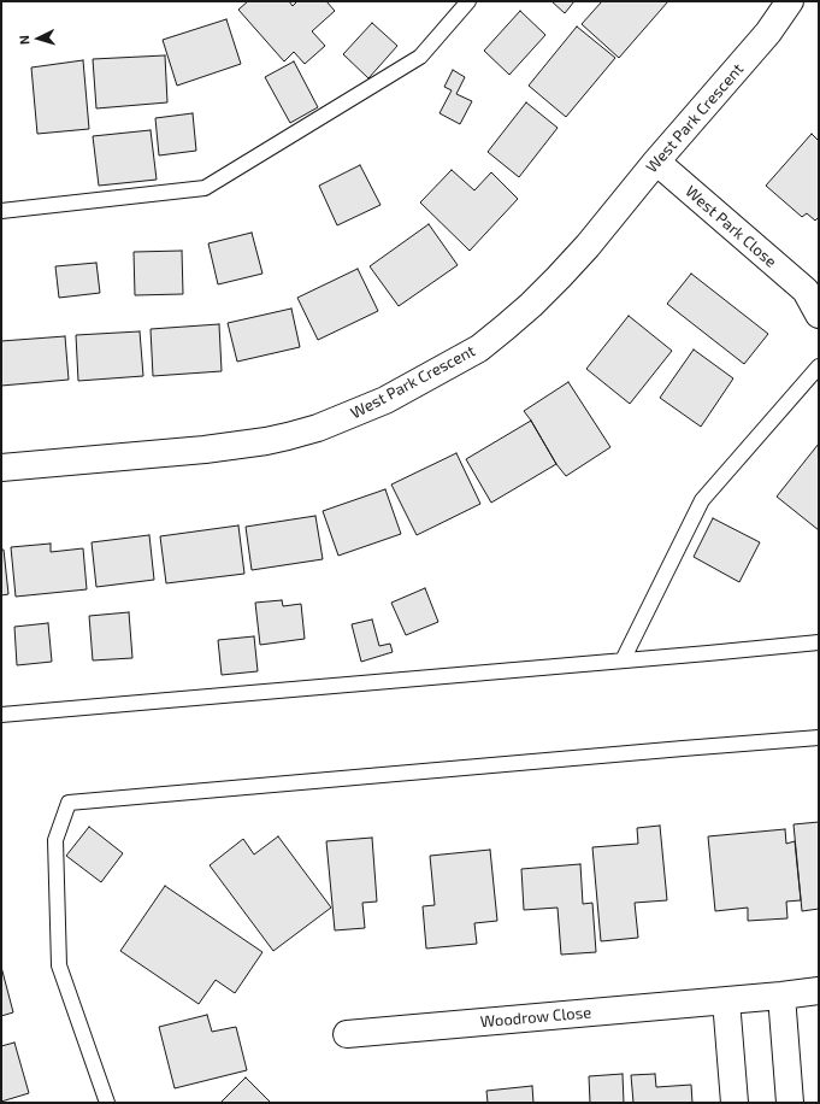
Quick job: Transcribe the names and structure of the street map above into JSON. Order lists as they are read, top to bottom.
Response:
{
  "streets": {
    "street": ["West Park Crescent", "West Park Close", "Woodrow Close"]
  },
  "crossings": [
    ["West Park Crescent", "West Park Close"]
  ],
  "north": "left"
}
